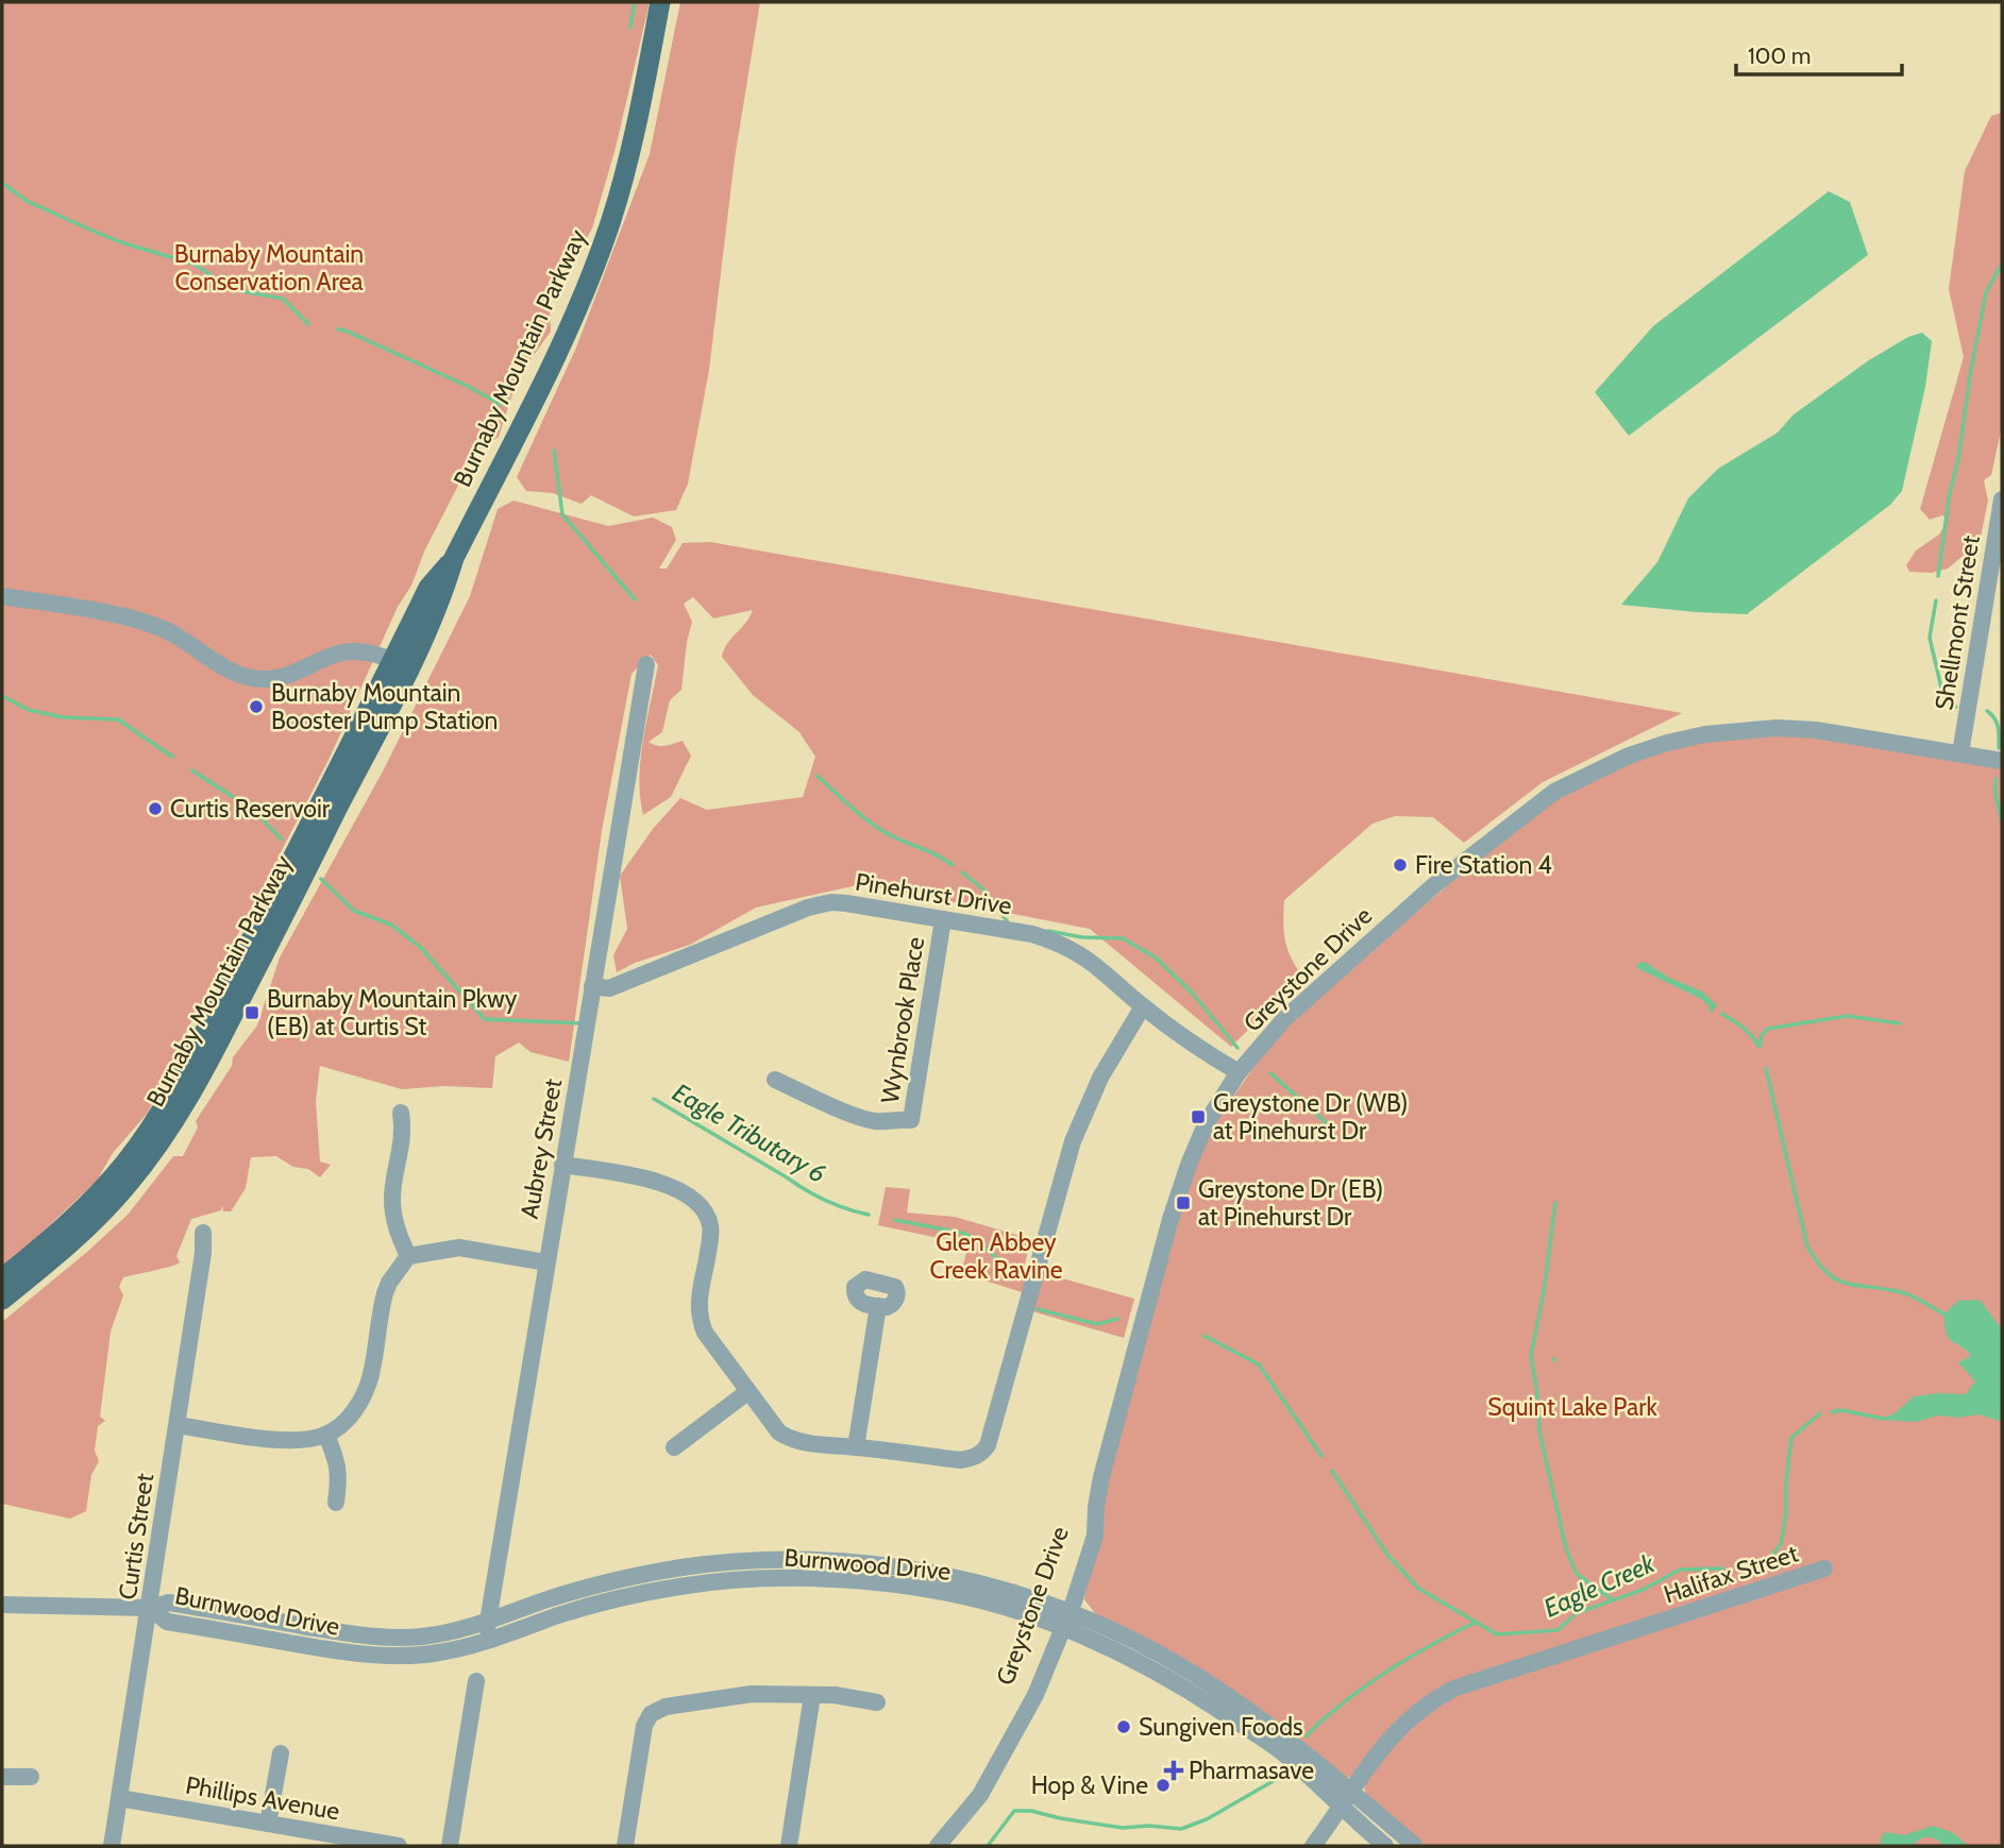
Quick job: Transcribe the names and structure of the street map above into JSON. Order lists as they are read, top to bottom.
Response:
{
  "streets": {
    "main road": ["Burnaby Mountain Parkway"],
    "street": [
      "Shellmont Street",
      "Pinehurst Drive",
      "Greystone Drive",
      "Wynbrook Place",
      "Aubrey Street",
      "Curtis Street",
      "Burnwood Drive",
      "Halifax Street",
      "Phillips Avenue"
    ]
  },
  "crossings": [
    ["Shellmont Street", "Greystone Drive"],
    ["Pinehurst Drive", "Greystone Drive"],
    ["Pinehurst Drive", "Wynbrook Place"],
    ["Pinehurst Drive", "Aubrey Street"],
    ["Greystone Drive", "Burnwood Drive"],
    ["Aubrey Street", "Burnwood Drive"],
    ["Curtis Street", "Burnwood Drive"],
    ["Curtis Street", "Phillips Avenue"],
    ["Burnwood Drive", "Halifax Street"]
  ],
  "water": ["Eagle Tributary 6", "Eagle Creek"],
  "parks": ["Burnaby Mountain Conservation Area", "Glen Abbey Creek Ravine", "Squint Lake Park"],
  "places": {
    "other": [
      "Burnaby Mountain Booster Pump Station",
      "Curtis Reservoir",
      "Fire Station 4",
      "Sungiven Foods",
      "Hop & Vine"
    ],
    "transit": ["Burnaby Mountain Pkwy (EB) at Curtis St", "Greystone Dr (WB) at Pinehurst Dr", "Greystone Dr (EB) at Pinehurst Dr"],
    "health": ["Pharmasave"]
  },
  "scale_bar": "100 m"
}
